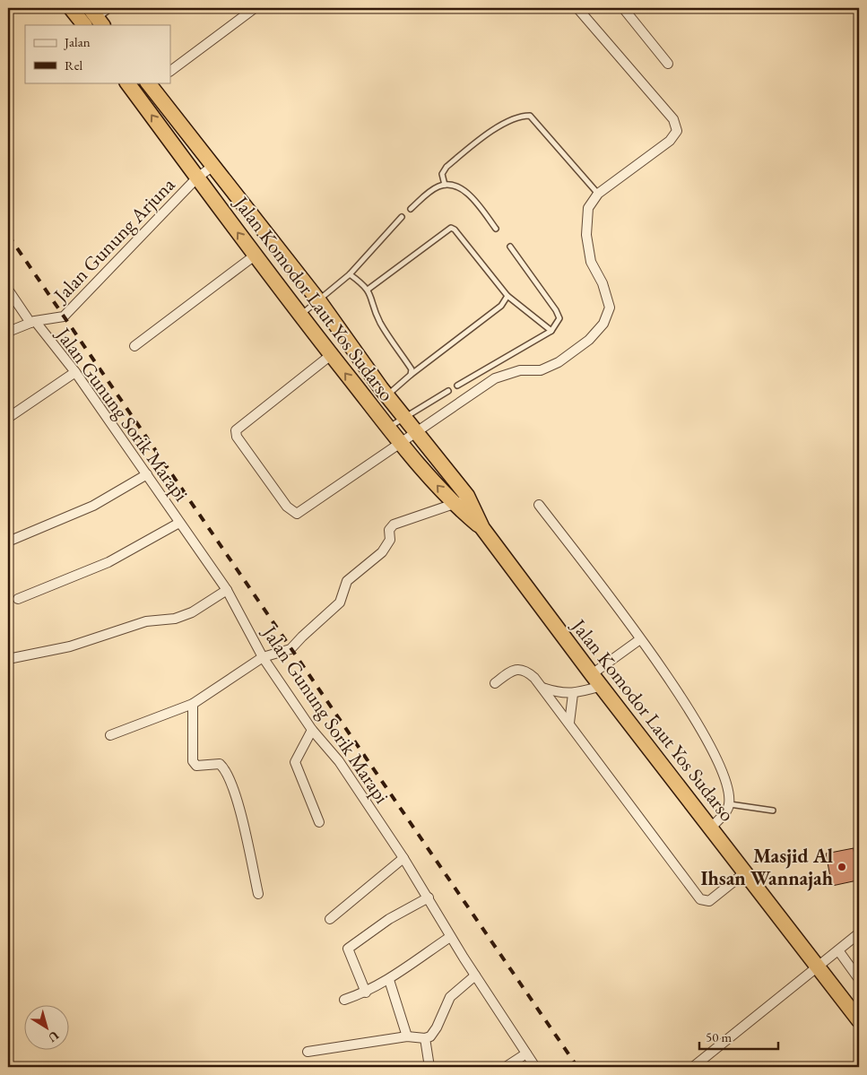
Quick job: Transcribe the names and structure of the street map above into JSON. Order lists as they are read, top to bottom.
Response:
{
  "streets": {
    "highway": ["Jalan Komodor Laut Yos Sudarso"],
    "street": ["Jalan Gunung Arjuna", "Jalan Gunung Sorik Marapi"]
  },
  "crossings": [
    ["Jalan Gunung Arjuna", "Jalan Komodor Laut Yos Sudarso"],
    ["Jalan Gunung Arjuna", "Jalan Gunung Sorik Marapi"]
  ],
  "places": ["Masjid Al Ihsan Wannajah"],
  "legend": ["Jalan", "Rel"],
  "scale_bar": "50 m",
  "north": "bottom right"
}
